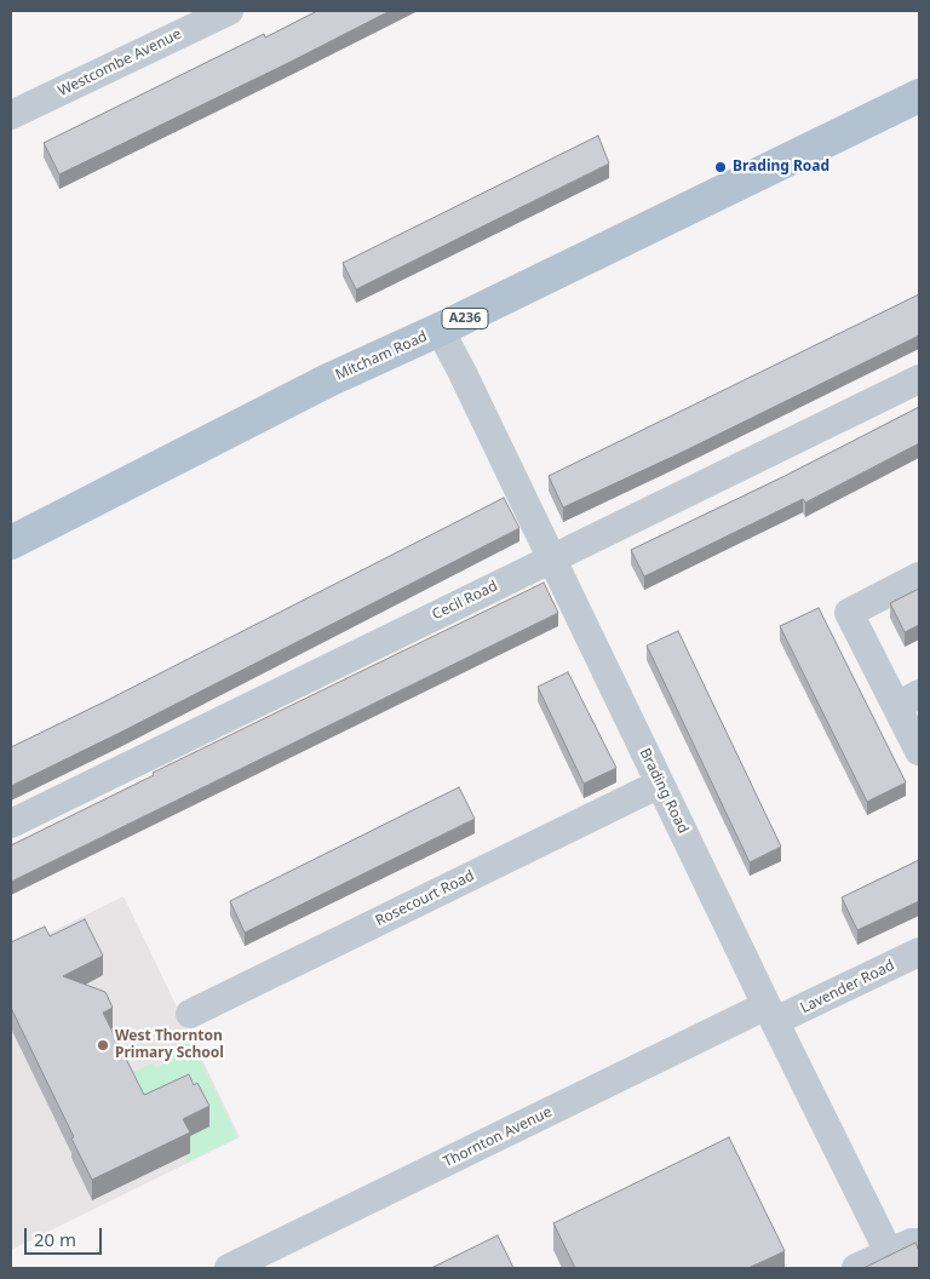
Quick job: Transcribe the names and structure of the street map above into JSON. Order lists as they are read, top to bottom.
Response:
{
  "streets": {
    "main road": ["A236", "Mitcham Road"],
    "street": [
      "Westcombe Avenue",
      "Cecil Road",
      "Brading Road",
      "Rosecourt Road",
      "Lavender Road",
      "Thornton Avenue"
    ]
  },
  "crossings": [
    ["Mitcham Road", "Brading Road"],
    ["Cecil Road", "Brading Road"],
    ["Brading Road", "Rosecourt Road"],
    ["Brading Road", "Lavender Road"],
    ["Brading Road", "Thornton Avenue"],
    ["Lavender Road", "Thornton Avenue"]
  ],
  "places": ["Brading Road", "West Thornton Primary School"],
  "scale_bar": "20 m"
}
